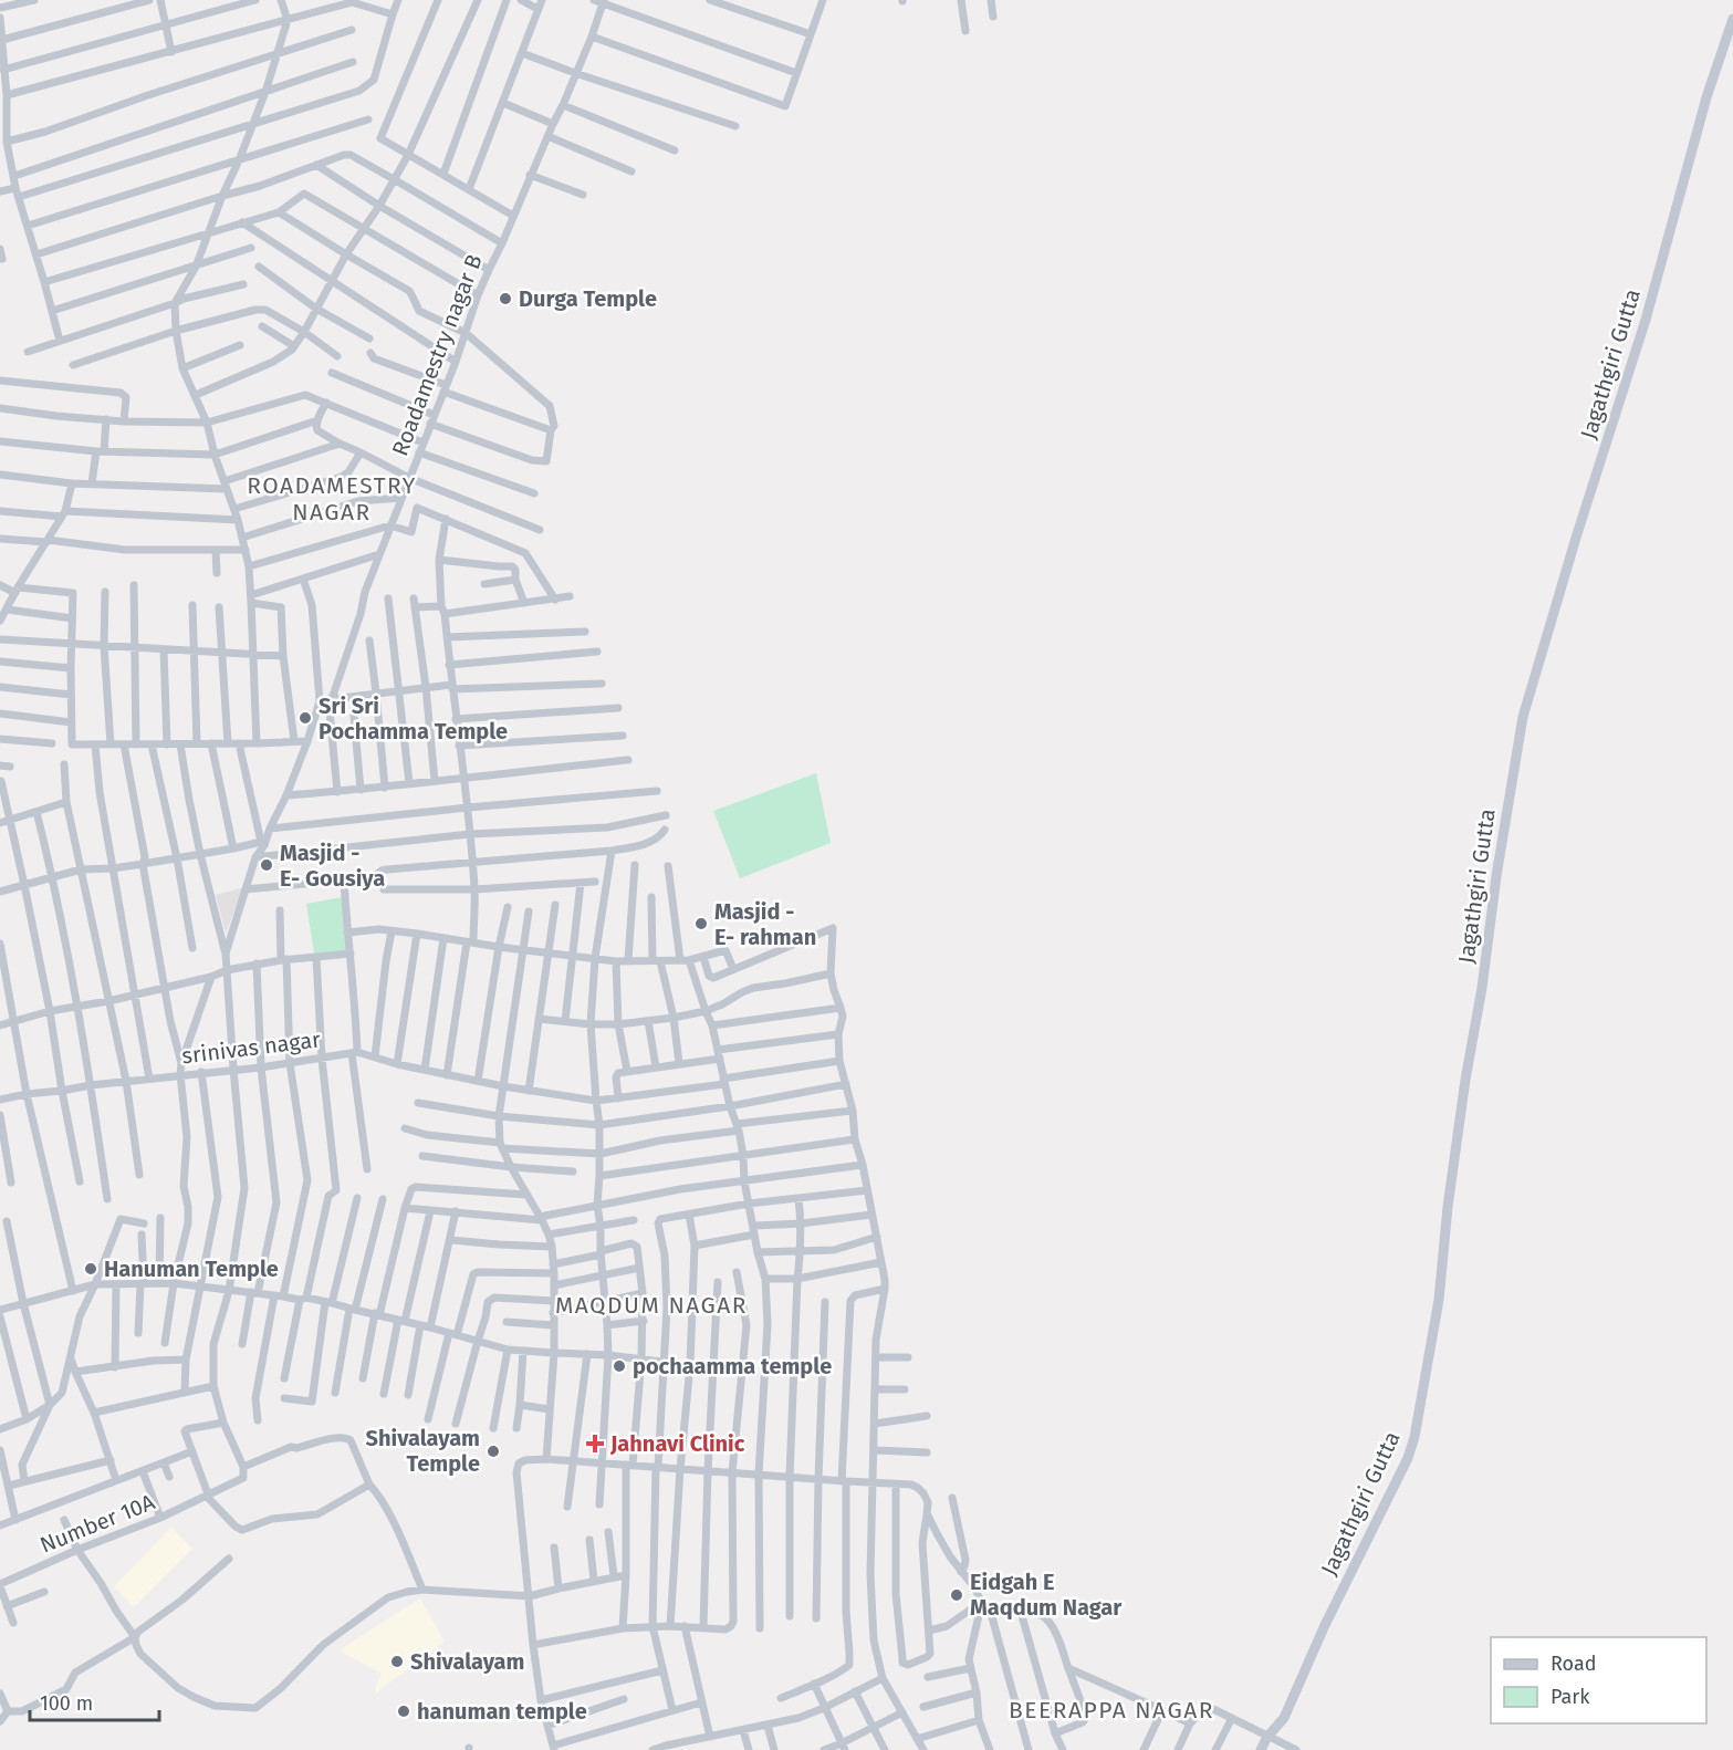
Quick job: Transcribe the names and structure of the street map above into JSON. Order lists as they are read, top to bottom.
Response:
{
  "streets": {
    "street": [
      "Roadamestry nagar B",
      "Jagathgiri Gutta",
      "srinivas nagar",
      "Number 10A"
    ]
  },
  "districts": ["ROADAMESTRY NAGAR", "MAQDUM NAGAR", "BEERAPPA NAGAR"],
  "places": {
    "other": [
      "Durga Temple",
      "Sri Sri Pochamma Temple",
      "Masjid - E- Gousiya",
      "Masjid - E- rahman",
      "Hanuman Temple",
      "pochaamma temple",
      "Shivalayam Temple",
      "Eidgah E Maqdum Nagar",
      "Shivalayam",
      "hanuman temple"
    ],
    "health": ["Jahnavi Clinic"]
  },
  "legend": ["Road", "Park"],
  "scale_bar": "100 m"
}
